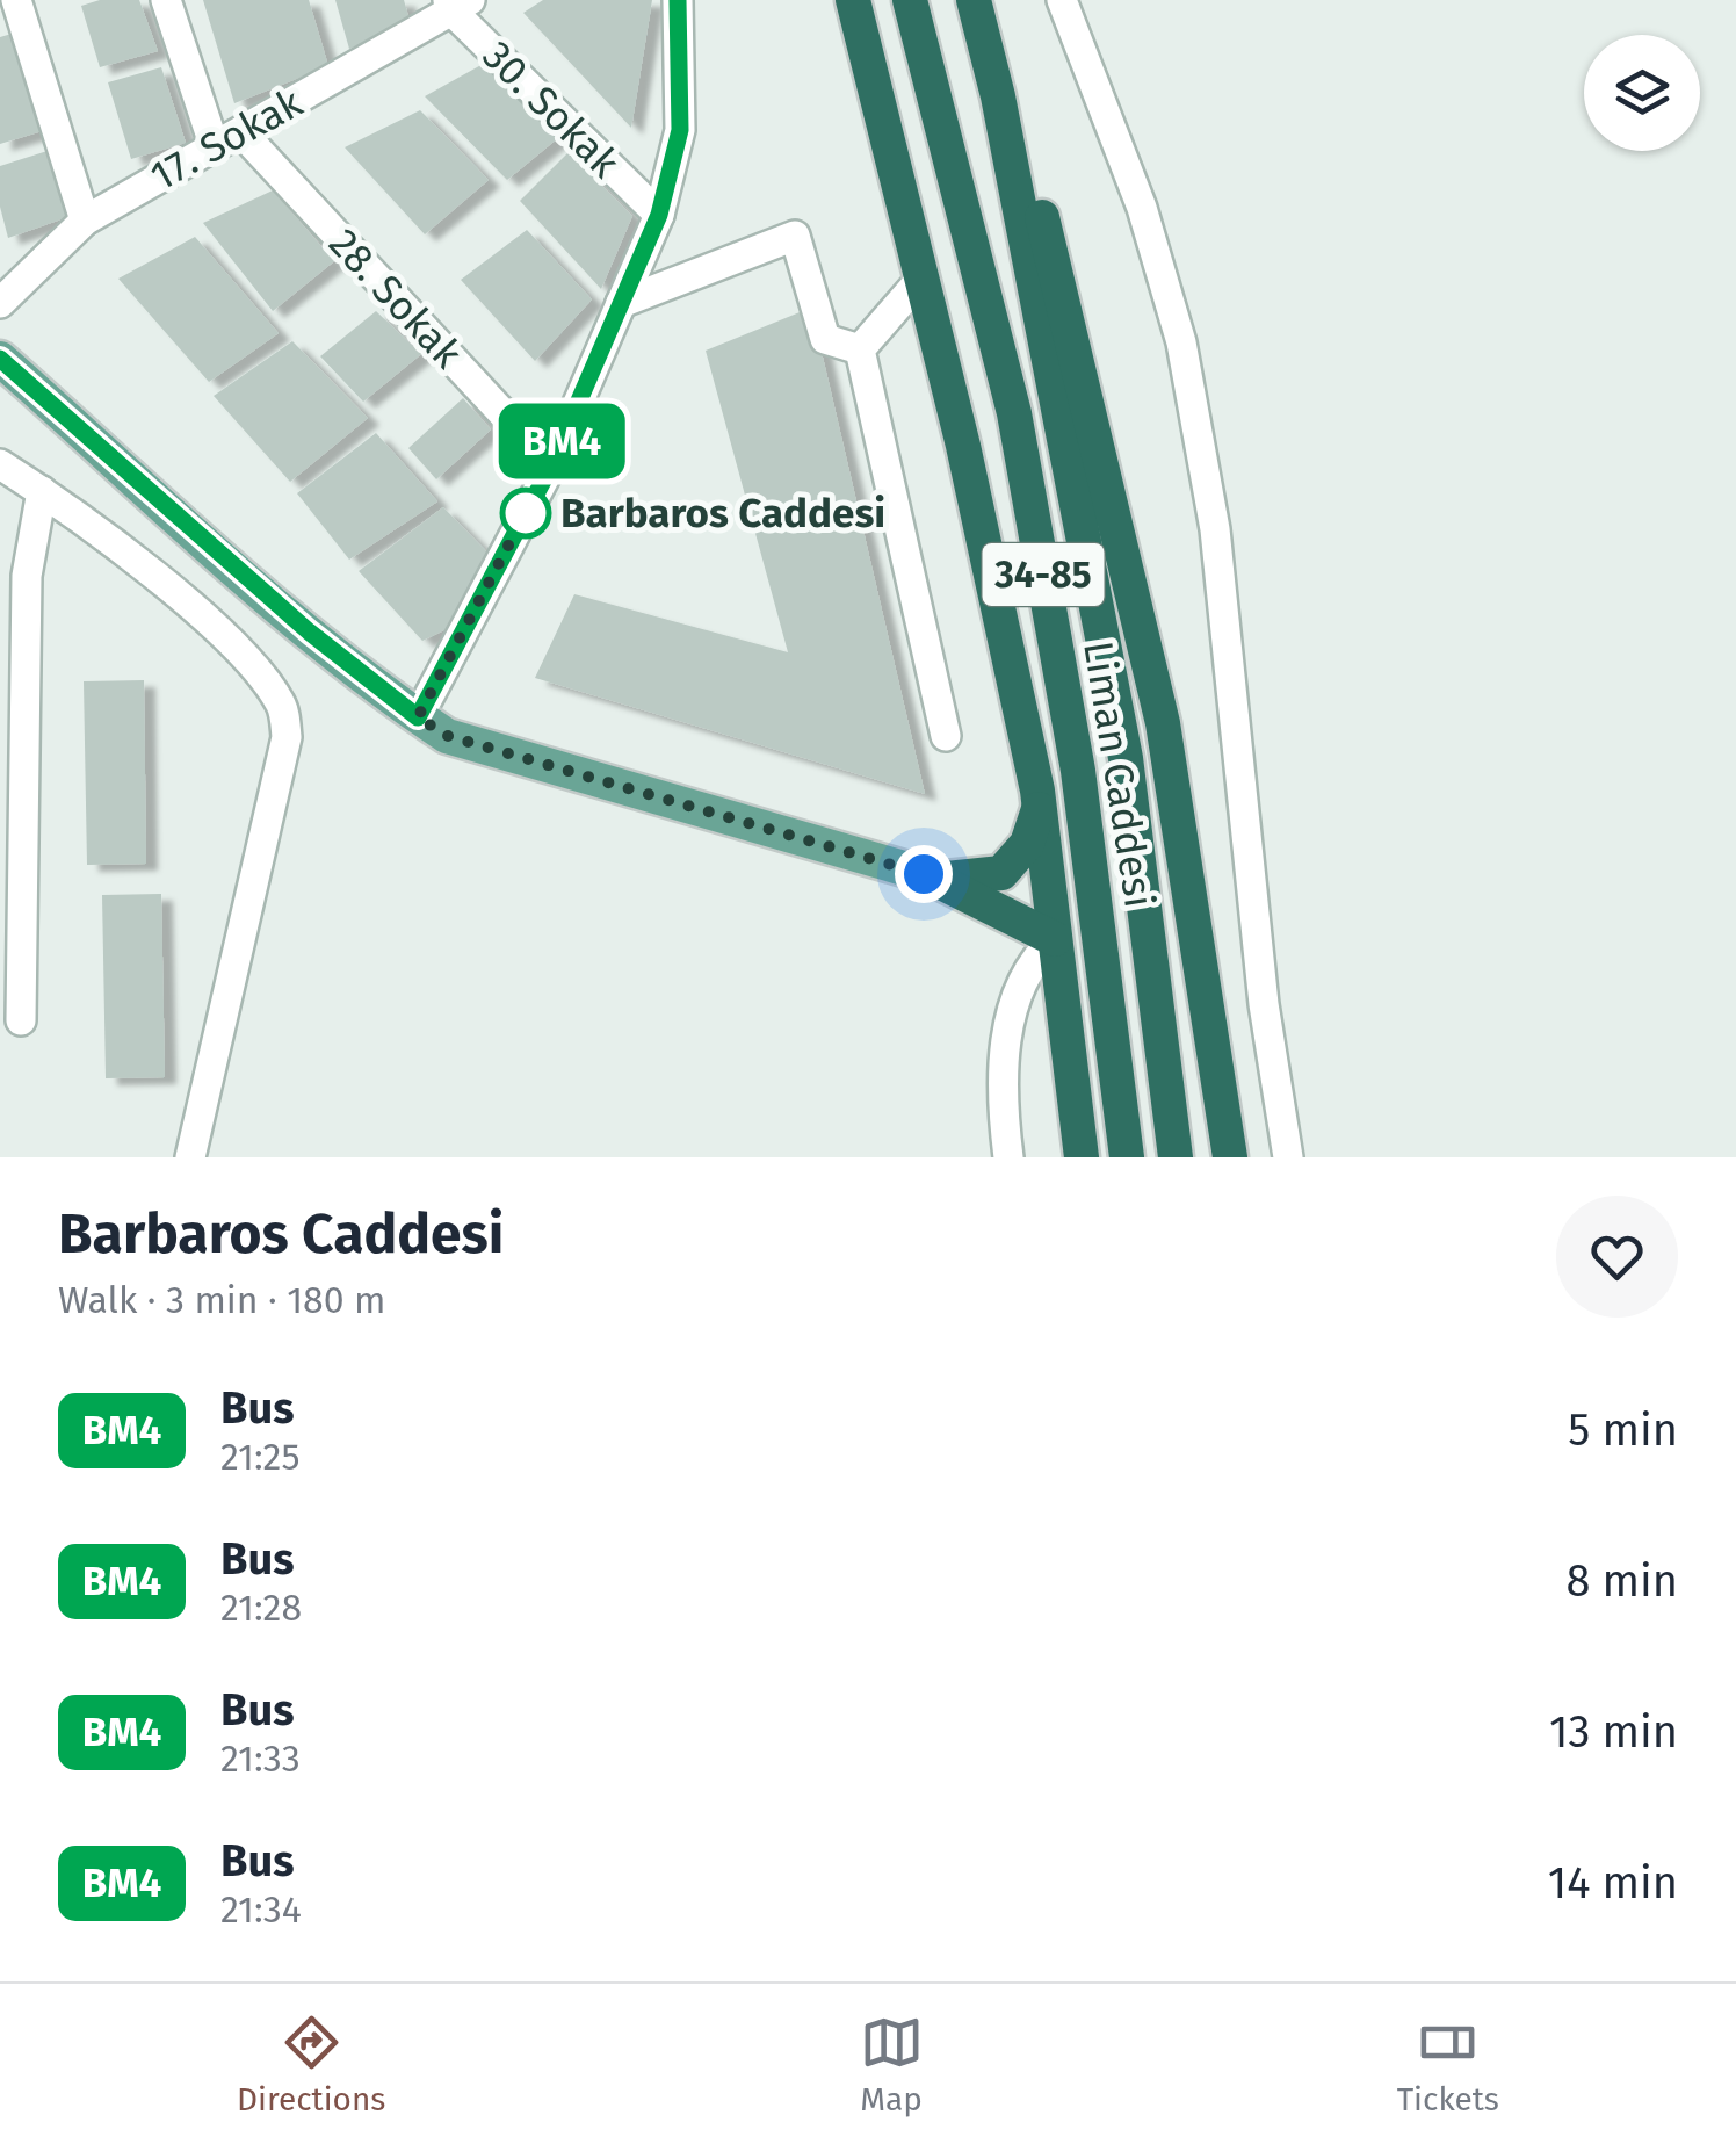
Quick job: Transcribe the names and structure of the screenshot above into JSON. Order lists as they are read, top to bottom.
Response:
{
  "streets": {
    "highway": ["34-85", "Liman Caddesi"],
    "street": ["30. Sokak", "17. Sokak", "28. Sokak"]
  },
  "crossings": [
    ["30. Sokak", "17. Sokak"],
    ["17. Sokak", "28. Sokak"]
  ],
  "places": ["Barbaros Caddesi"],
  "lines": ["bus line BM4"],
  "page": {
    "on_map": "BM4",
    "heading": ["Barbaros Caddesi", "Walk · 3 min · 180 m"],
    "list": [
      {
        "mark": "BM4",
        "name": "Bus",
        "note": "21:25",
        "value": "5 min"
      },
      {
        "mark": "BM4",
        "name": "Bus",
        "note": "21:28",
        "value": "8 min"
      },
      {
        "mark": "BM4",
        "name": "Bus",
        "note": "21:33",
        "value": "13 min"
      },
      {
        "mark": "BM4",
        "name": "Bus",
        "note": "21:34",
        "value": "14 min"
      }
    ],
    "tabs": ["Directions", "Map", "Tickets"]
  }
}
